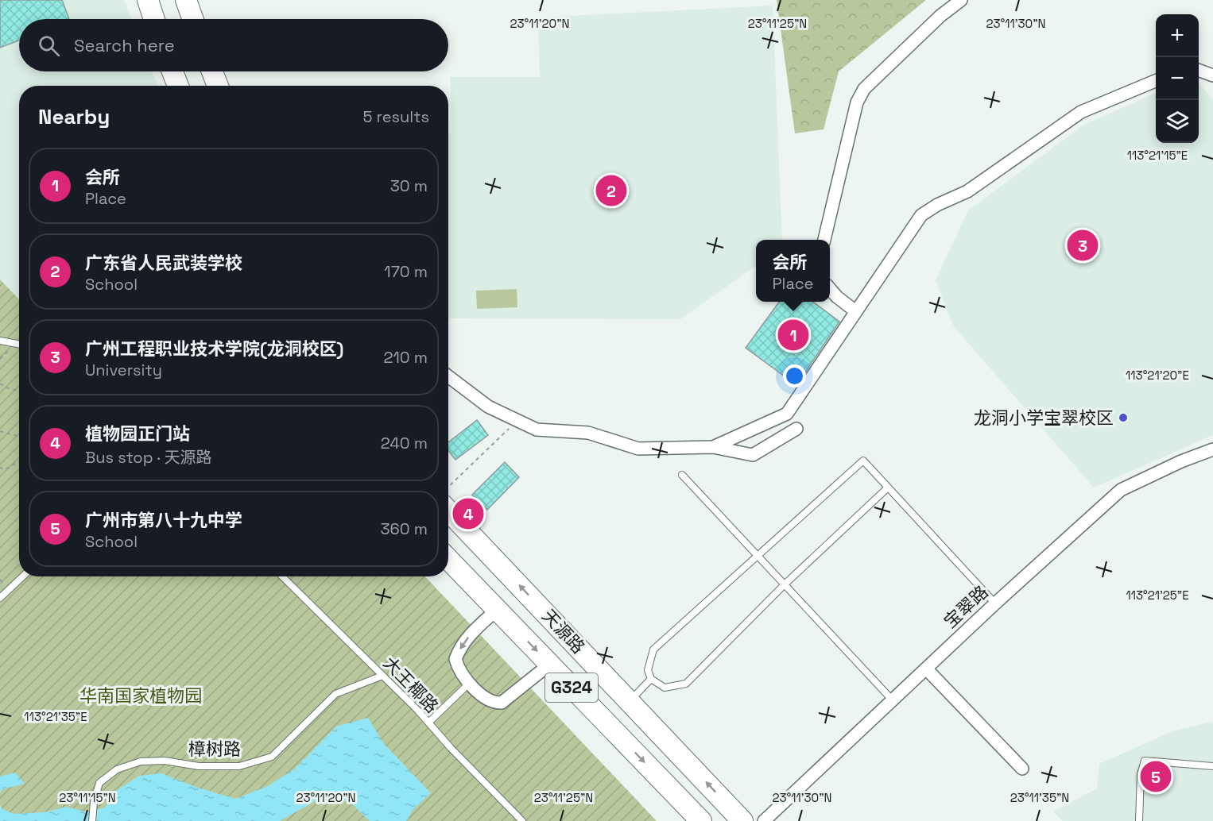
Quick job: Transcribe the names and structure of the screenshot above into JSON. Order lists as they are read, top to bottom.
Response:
{
  "streets": {
    "highway": ["天源路", "G324"],
    "street": ["宝翠路"],
    "lane": ["大王椰路", "樟树路"]
  },
  "crossings": [
    ["大王椰路", "樟树路"]
  ],
  "parks": ["华南国家植物园"],
  "places": ["龙洞小学宝翠校区"],
  "page": {
    "map_buttons": ["+", "−"],
    "search": "Search here",
    "heading": ["Nearby", "5 results"],
    "list": [
      {
        "mark": "1",
        "name": "会所",
        "note": "Place",
        "value": "30 m"
      },
      {
        "mark": "2",
        "name": "广东省人民武装学校",
        "note": "School",
        "value": "170 m"
      },
      {
        "mark": "3",
        "name": "广州工程职业技术学院(龙洞校区)",
        "note": "University",
        "value": "210 m"
      },
      {
        "mark": "4",
        "name": "植物园正门站",
        "note": "Bus stop · 天源路",
        "value": "240 m"
      },
      {
        "mark": "5",
        "name": "广州市第八十九中学",
        "note": "School",
        "value": "360 m"
      }
    ],
    "pins": [
      "2",
      "3",
      "1",
      "4",
      "5"
    ],
    "popup": ["会所", "Place"]
  },
  "coordinates": [
    "23°11'20\"N",
    "23°11'25\"N",
    "23°11'30\"N",
    "113°21'15\"E",
    "113°21'20\"E",
    "113°21'25\"E",
    "113°21'35\"E",
    "23°11'15\"N",
    "23°11'35\"N"
  ]
}
